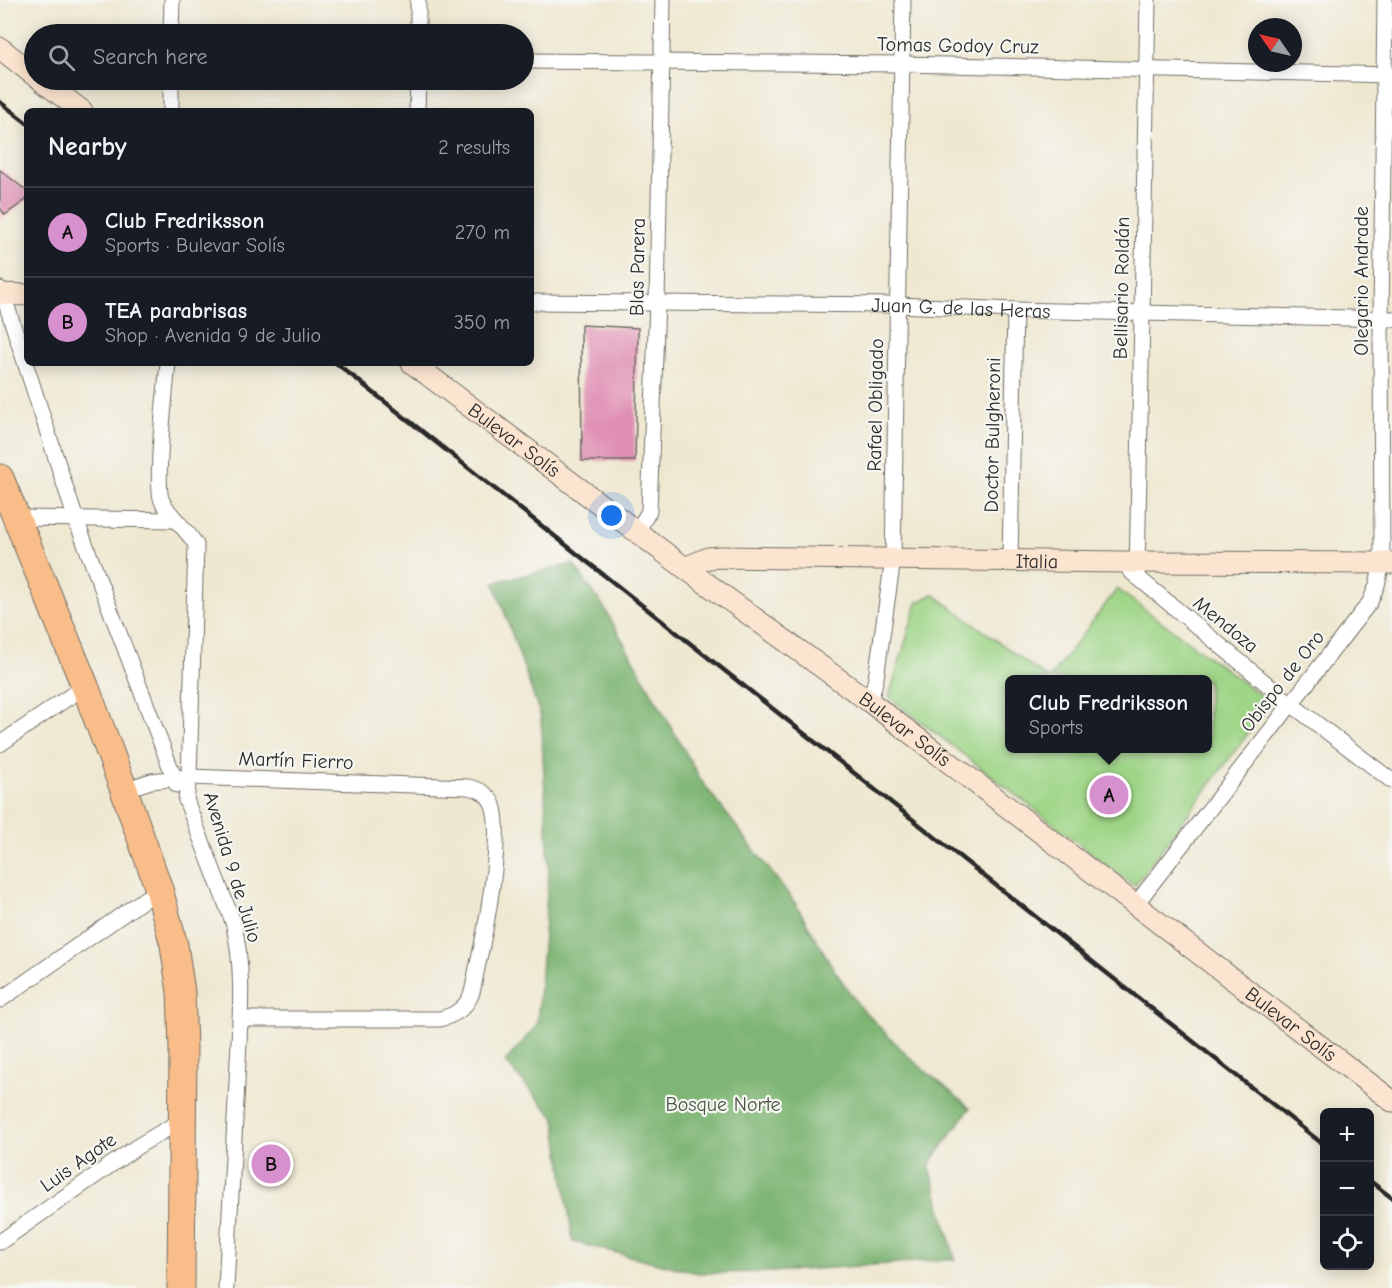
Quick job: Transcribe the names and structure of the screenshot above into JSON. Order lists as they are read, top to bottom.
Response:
{
  "streets": {
    "street": [
      "Tomas Godoy Cruz",
      "Blas Parera",
      "Olegario Andrade",
      "Bellisario Roldán",
      "Juan G. de las Heras",
      "Rafael Obligado",
      "Doctor Bulgheroni",
      "Bulevar Solís",
      "Italia",
      "Mendoza",
      "Obispo de Oro",
      "Martín Fierro",
      "Avenida 9 de Julio",
      "Luis Agote"
    ]
  },
  "crossings": [
    ["Tomas Godoy Cruz", "Blas Parera"],
    ["Tomas Godoy Cruz", "Olegario Andrade"],
    ["Tomas Godoy Cruz", "Bellisario Roldán"],
    ["Tomas Godoy Cruz", "Rafael Obligado"],
    ["Blas Parera", "Juan G. de las Heras"],
    ["Blas Parera", "Bulevar Solís"],
    ["Olegario Andrade", "Juan G. de las Heras"],
    ["Olegario Andrade", "Italia"],
    ["Olegario Andrade", "Obispo de Oro"],
    ["Bellisario Roldán", "Juan G. de las Heras"],
    ["Bellisario Roldán", "Italia"],
    ["Bellisario Roldán", "Mendoza"],
    ["Juan G. de las Heras", "Rafael Obligado"],
    ["Juan G. de las Heras", "Doctor Bulgheroni"],
    ["Rafael Obligado", "Bulevar Solís"],
    ["Rafael Obligado", "Italia"],
    ["Doctor Bulgheroni", "Italia"],
    ["Bulevar Solís", "Italia"],
    ["Bulevar Solís", "Obispo de Oro"],
    ["Italia", "Mendoza"],
    ["Italia", "Obispo de Oro"],
    ["Mendoza", "Obispo de Oro"],
    ["Martín Fierro", "Avenida 9 de Julio"]
  ],
  "parks": ["Bosque Norte"],
  "north": "top left",
  "page": {
    "search": "Search here",
    "heading": ["Nearby", "2 results"],
    "list": [
      {
        "mark": "A",
        "name": "Club Fredriksson",
        "note": "Sports · Bulevar Solís",
        "value": "270 m"
      },
      {
        "mark": "B",
        "name": "TEA parabrisas",
        "note": "Shop · Avenida 9 de Julio",
        "value": "350 m"
      }
    ],
    "popup": ["Club Fredriksson", "Sports"],
    "pins": ["A", "B"],
    "map_buttons": ["+", "−"]
  }
}
